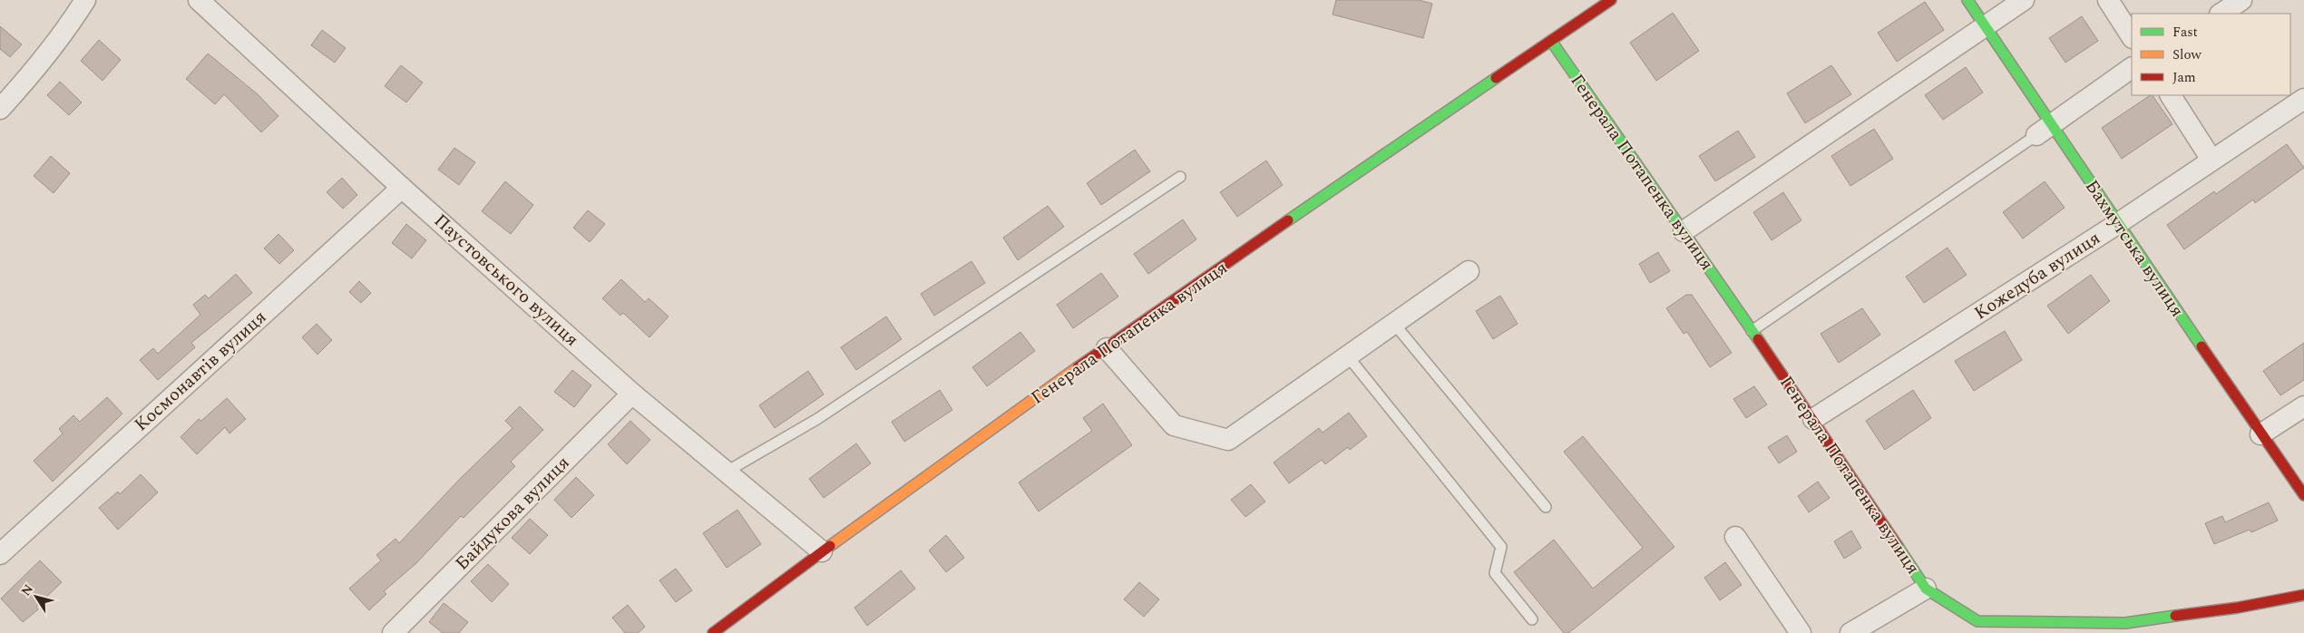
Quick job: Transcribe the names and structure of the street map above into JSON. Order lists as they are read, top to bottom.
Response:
{
  "streets": {
    "main road": ["Генерала Потапенка вулиця", "Бахмутська вулиця"],
    "street": [
      "Кожедуба вулиця",
      "Паустовського вулиця",
      "Космонавтів вулиця",
      "Байдукова вулиця"
    ]
  },
  "crossings": [
    ["Генерала Потапенка вулиця", "Кожедуба вулиця"],
    ["Генерала Потапенка вулиця", "Паустовського вулиця"],
    ["Бахмутська вулиця", "Кожедуба вулиця"],
    ["Паустовського вулиця", "Космонавтів вулиця"],
    ["Паустовського вулиця", "Байдукова вулиця"]
  ],
  "legend": ["Fast", "Slow", "Jam"],
  "north": "top left"
}
